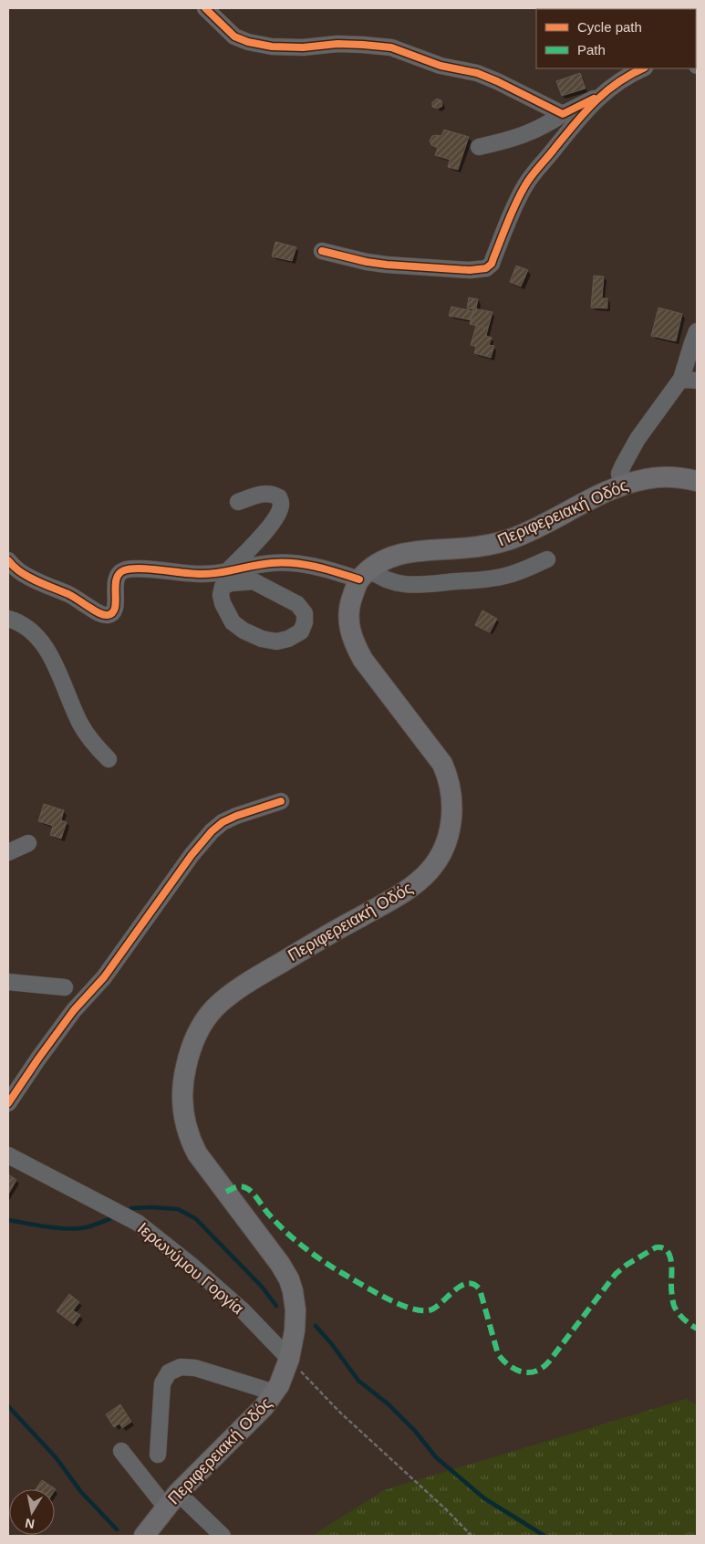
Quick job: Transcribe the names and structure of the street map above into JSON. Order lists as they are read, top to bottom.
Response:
{
  "streets": {
    "main road": ["Περιφερειακή Οδός"],
    "street": ["Ιερωνύμου Γοργία"]
  },
  "crossings": [
    ["Περιφερειακή Οδός", "Ιερωνύμου Γοργία"]
  ],
  "legend": ["Cycle path", "Path"],
  "north": "bottom"
}
